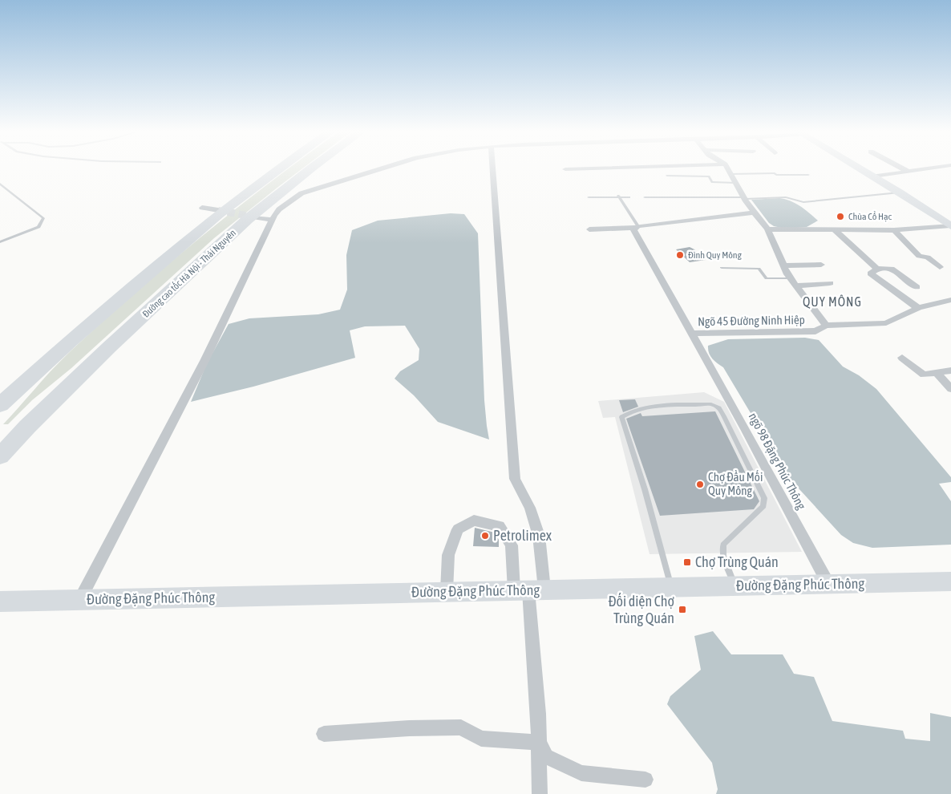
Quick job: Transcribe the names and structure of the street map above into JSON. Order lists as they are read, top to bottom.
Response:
{
  "streets": {
    "highway": ["Đường cao tốc Hà Nội - Thái Nguyên"],
    "main road": ["Đường Đặng Phúc Thông"],
    "street": ["Ngõ 45 Đường Ninh Hiệp", "ngõ 98 Đặng Phúc Thông"]
  },
  "crossings": [
    ["Ngõ 45 Đường Ninh Hiệp", "ngõ 98 Đặng Phúc Thông"],
    ["ngõ 98 Đặng Phúc Thông", "Đường Đặng Phúc Thông"]
  ],
  "districts": ["QUY MÔNG"],
  "places": {
    "other": [
      "Chùa Cổ Hạc",
      "Đình Quy Mông",
      "Chợ Đầu Mối Quy Mông",
      "Petrolimex"
    ],
    "transit": ["Chợ Trùng Quán", "Đối diện Chợ Trùng Quán"]
  }
}
